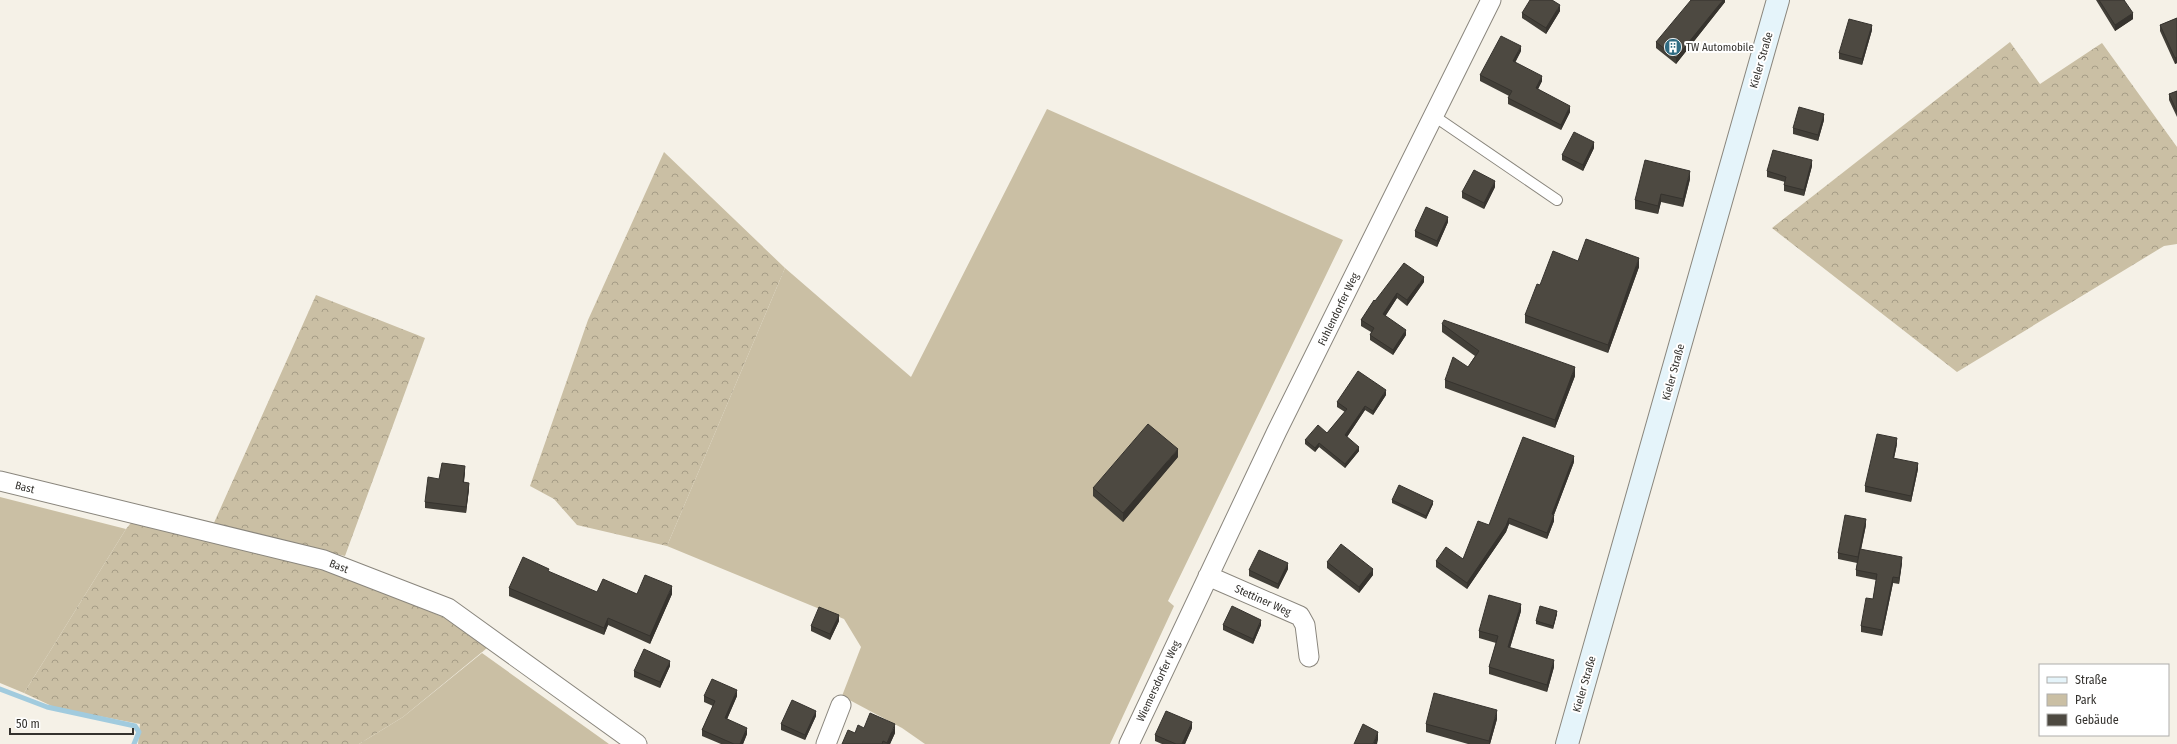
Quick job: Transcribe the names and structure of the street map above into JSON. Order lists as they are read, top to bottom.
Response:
{
  "streets": {
    "main road": ["Kieler Straße"],
    "street": [
      "Fuhlendorfer Weg",
      "Bast",
      "Stettiner Weg",
      "Wiemersdorfer Weg"
    ]
  },
  "crossings": [
    ["Fuhlendorfer Weg", "Stettiner Weg"],
    ["Fuhlendorfer Weg", "Wiemersdorfer Weg"]
  ],
  "places": {
    "building": ["TW Automobile"]
  },
  "legend": ["Straße", "Park", "Gebäude"],
  "scale_bar": "50 m"
}
